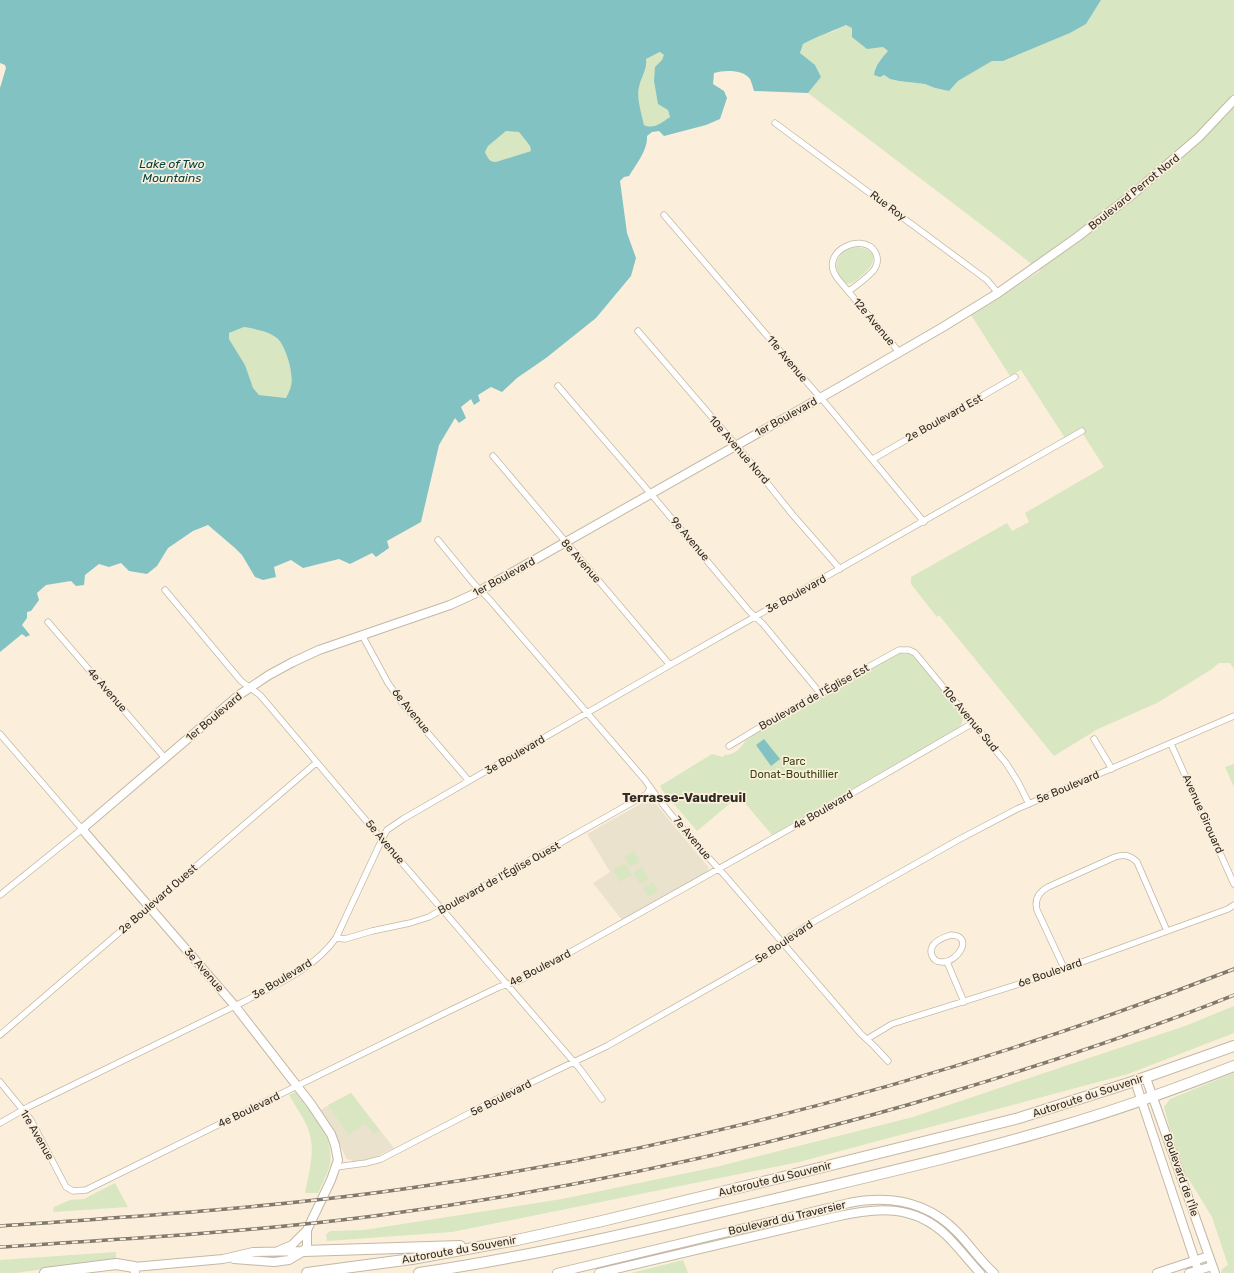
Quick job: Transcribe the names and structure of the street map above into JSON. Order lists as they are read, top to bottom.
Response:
{
  "streets": {
    "highway": ["Autoroute du Souvenir"],
    "street": [
      "Boulevard Perrot Nord",
      "Rue Roy",
      "12e Avenue",
      "11e Avenue",
      "1er Boulevard",
      "2e Boulevard Est",
      "10e Avenue Nord",
      "9e Avenue",
      "8e Avenue",
      "3e Boulevard",
      "4e Avenue",
      "Boulevard de l'Église Est",
      "6e Avenue",
      "10e Avenue Sud",
      "5e Boulevard",
      "4e Boulevard",
      "Avenue Girouard",
      "7e Avenue",
      "5e Avenue",
      "Boulevard de l'Église Ouest",
      "2e Boulevard Ouest",
      "3e Avenue",
      "6e Boulevard",
      "1re Avenue",
      "Boulevard de l'Île",
      "Boulevard du Traversier"
    ]
  },
  "crossings": [
    ["Boulevard Perrot Nord", "1er Boulevard"],
    ["Rue Roy", "1er Boulevard"],
    ["12e Avenue", "1er Boulevard"],
    ["11e Avenue", "1er Boulevard"],
    ["11e Avenue", "2e Boulevard Est"],
    ["11e Avenue", "3e Boulevard"],
    ["1er Boulevard", "10e Avenue Nord"],
    ["1er Boulevard", "9e Avenue"],
    ["1er Boulevard", "8e Avenue"],
    ["1er Boulevard", "4e Avenue"],
    ["1er Boulevard", "6e Avenue"],
    ["1er Boulevard", "7e Avenue"],
    ["1er Boulevard", "5e Avenue"],
    ["1er Boulevard", "3e Avenue"],
    ["10e Avenue Nord", "3e Boulevard"],
    ["9e Avenue", "3e Boulevard"],
    ["9e Avenue", "Boulevard de l'Église Est"],
    ["8e Avenue", "3e Boulevard"],
    ["3e Boulevard", "6e Avenue"],
    ["3e Boulevard", "7e Avenue"],
    ["3e Boulevard", "5e Avenue"],
    ["3e Boulevard", "Boulevard de l'Église Ouest"],
    ["3e Boulevard", "3e Avenue"],
    ["3e Boulevard", "1re Avenue"],
    ["Boulevard de l'Église Est", "10e Avenue Sud"],
    ["10e Avenue Sud", "5e Boulevard"],
    ["10e Avenue Sud", "4e Boulevard"],
    ["5e Boulevard", "Avenue Girouard"],
    ["5e Boulevard", "7e Avenue"],
    ["5e Boulevard", "5e Avenue"],
    ["5e Boulevard", "3e Avenue"],
    ["4e Boulevard", "7e Avenue"],
    ["4e Boulevard", "5e Avenue"],
    ["4e Boulevard", "3e Avenue"],
    ["4e Boulevard", "1re Avenue"],
    ["7e Avenue", "Boulevard de l'Église Ouest"],
    ["7e Avenue", "6e Boulevard"],
    ["5e Avenue", "Boulevard de l'Église Ouest"],
    ["5e Avenue", "2e Boulevard Ouest"],
    ["2e Boulevard Ouest", "3e Avenue"],
    ["Autoroute du Souvenir", "Boulevard de l'Île"]
  ],
  "districts": ["Terrasse-Vaudreuil"],
  "water": ["Lake of Two Mountains"],
  "parks": ["Parc Donat-Bouthillier"]
}
